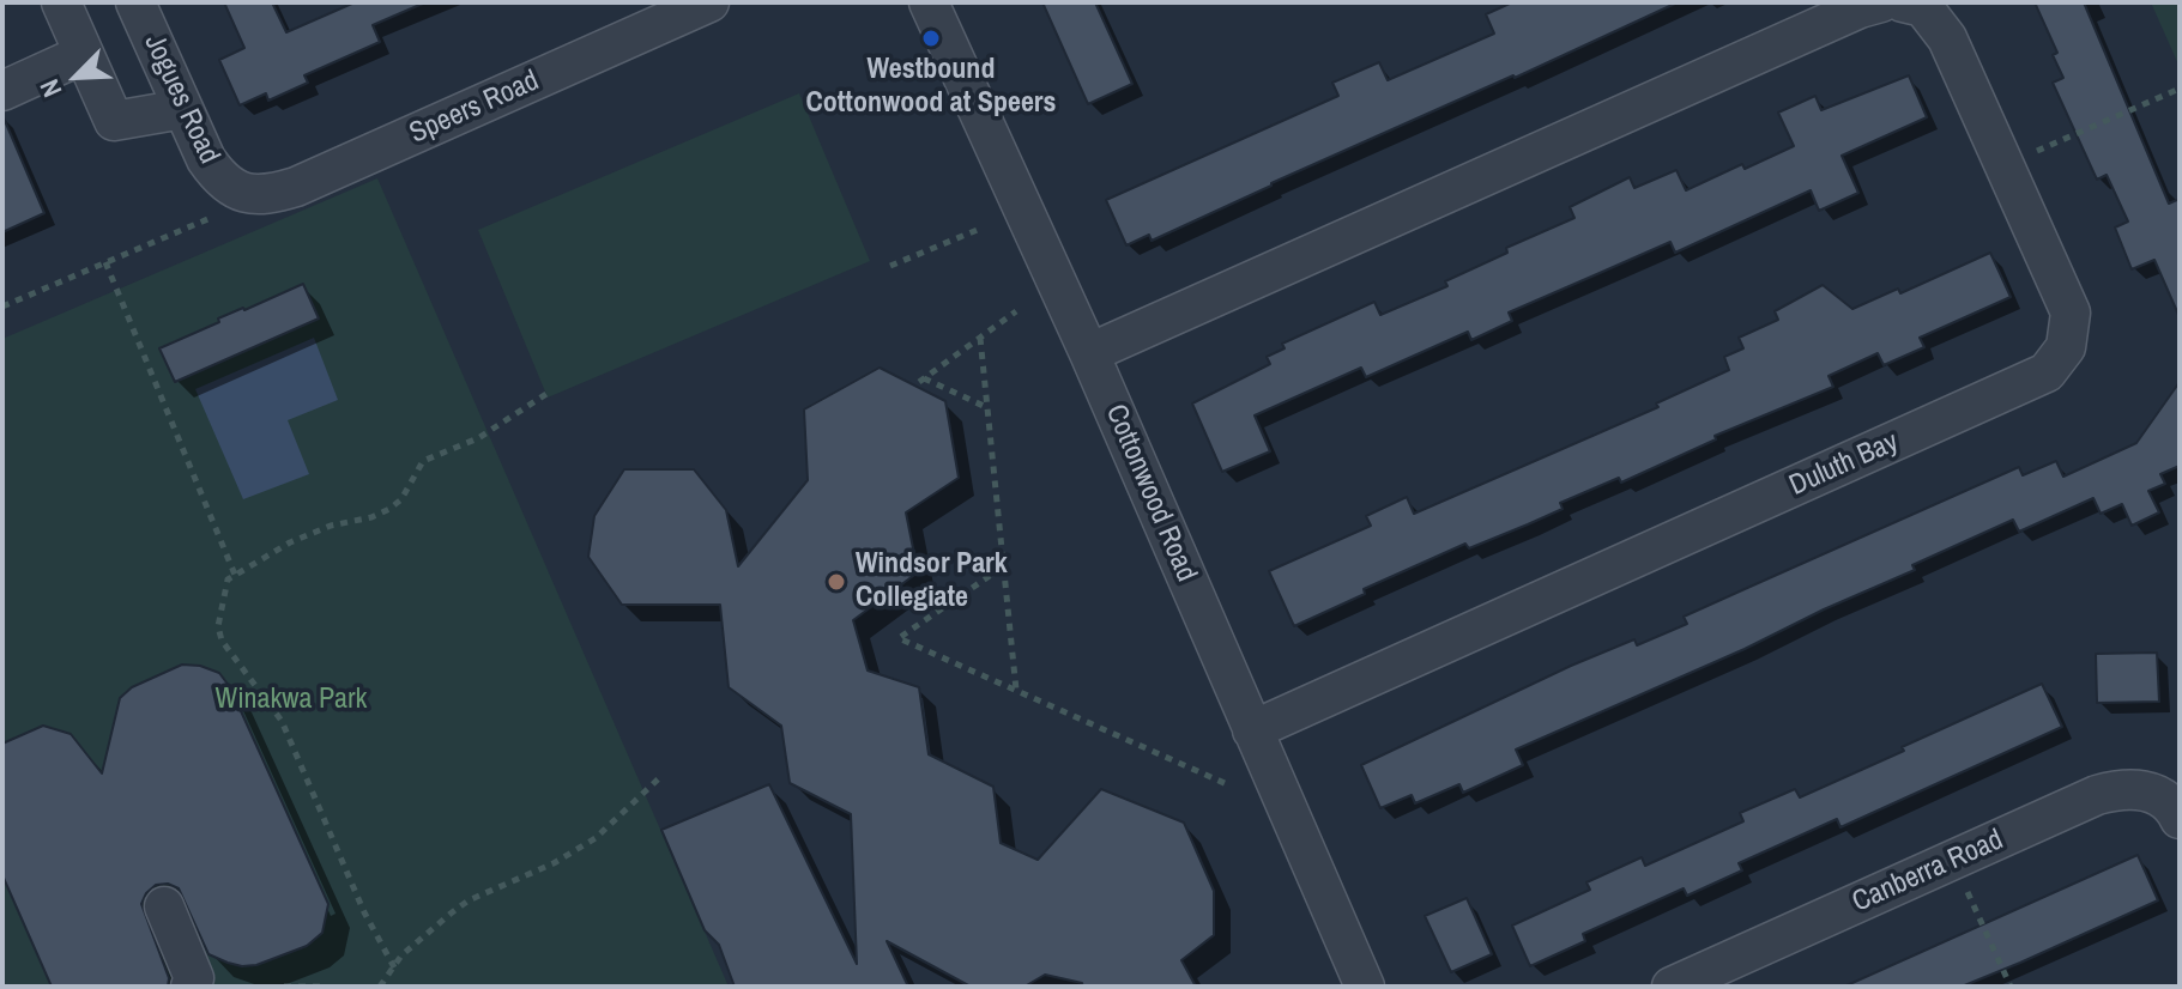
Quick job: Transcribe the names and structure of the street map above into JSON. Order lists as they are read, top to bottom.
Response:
{
  "streets": {
    "street": [
      "Jogues Road",
      "Speers Road",
      "Duluth Bay",
      "Cottonwood Road",
      "Canberra Road"
    ]
  },
  "crossings": [
    ["Jogues Road", "Speers Road"],
    ["Duluth Bay", "Cottonwood Road"]
  ],
  "parks": ["Winakwa Park"],
  "places": ["Westbound Cottonwood at Speers", "Windsor Park Collegiate"],
  "north": "bottom left"
}
